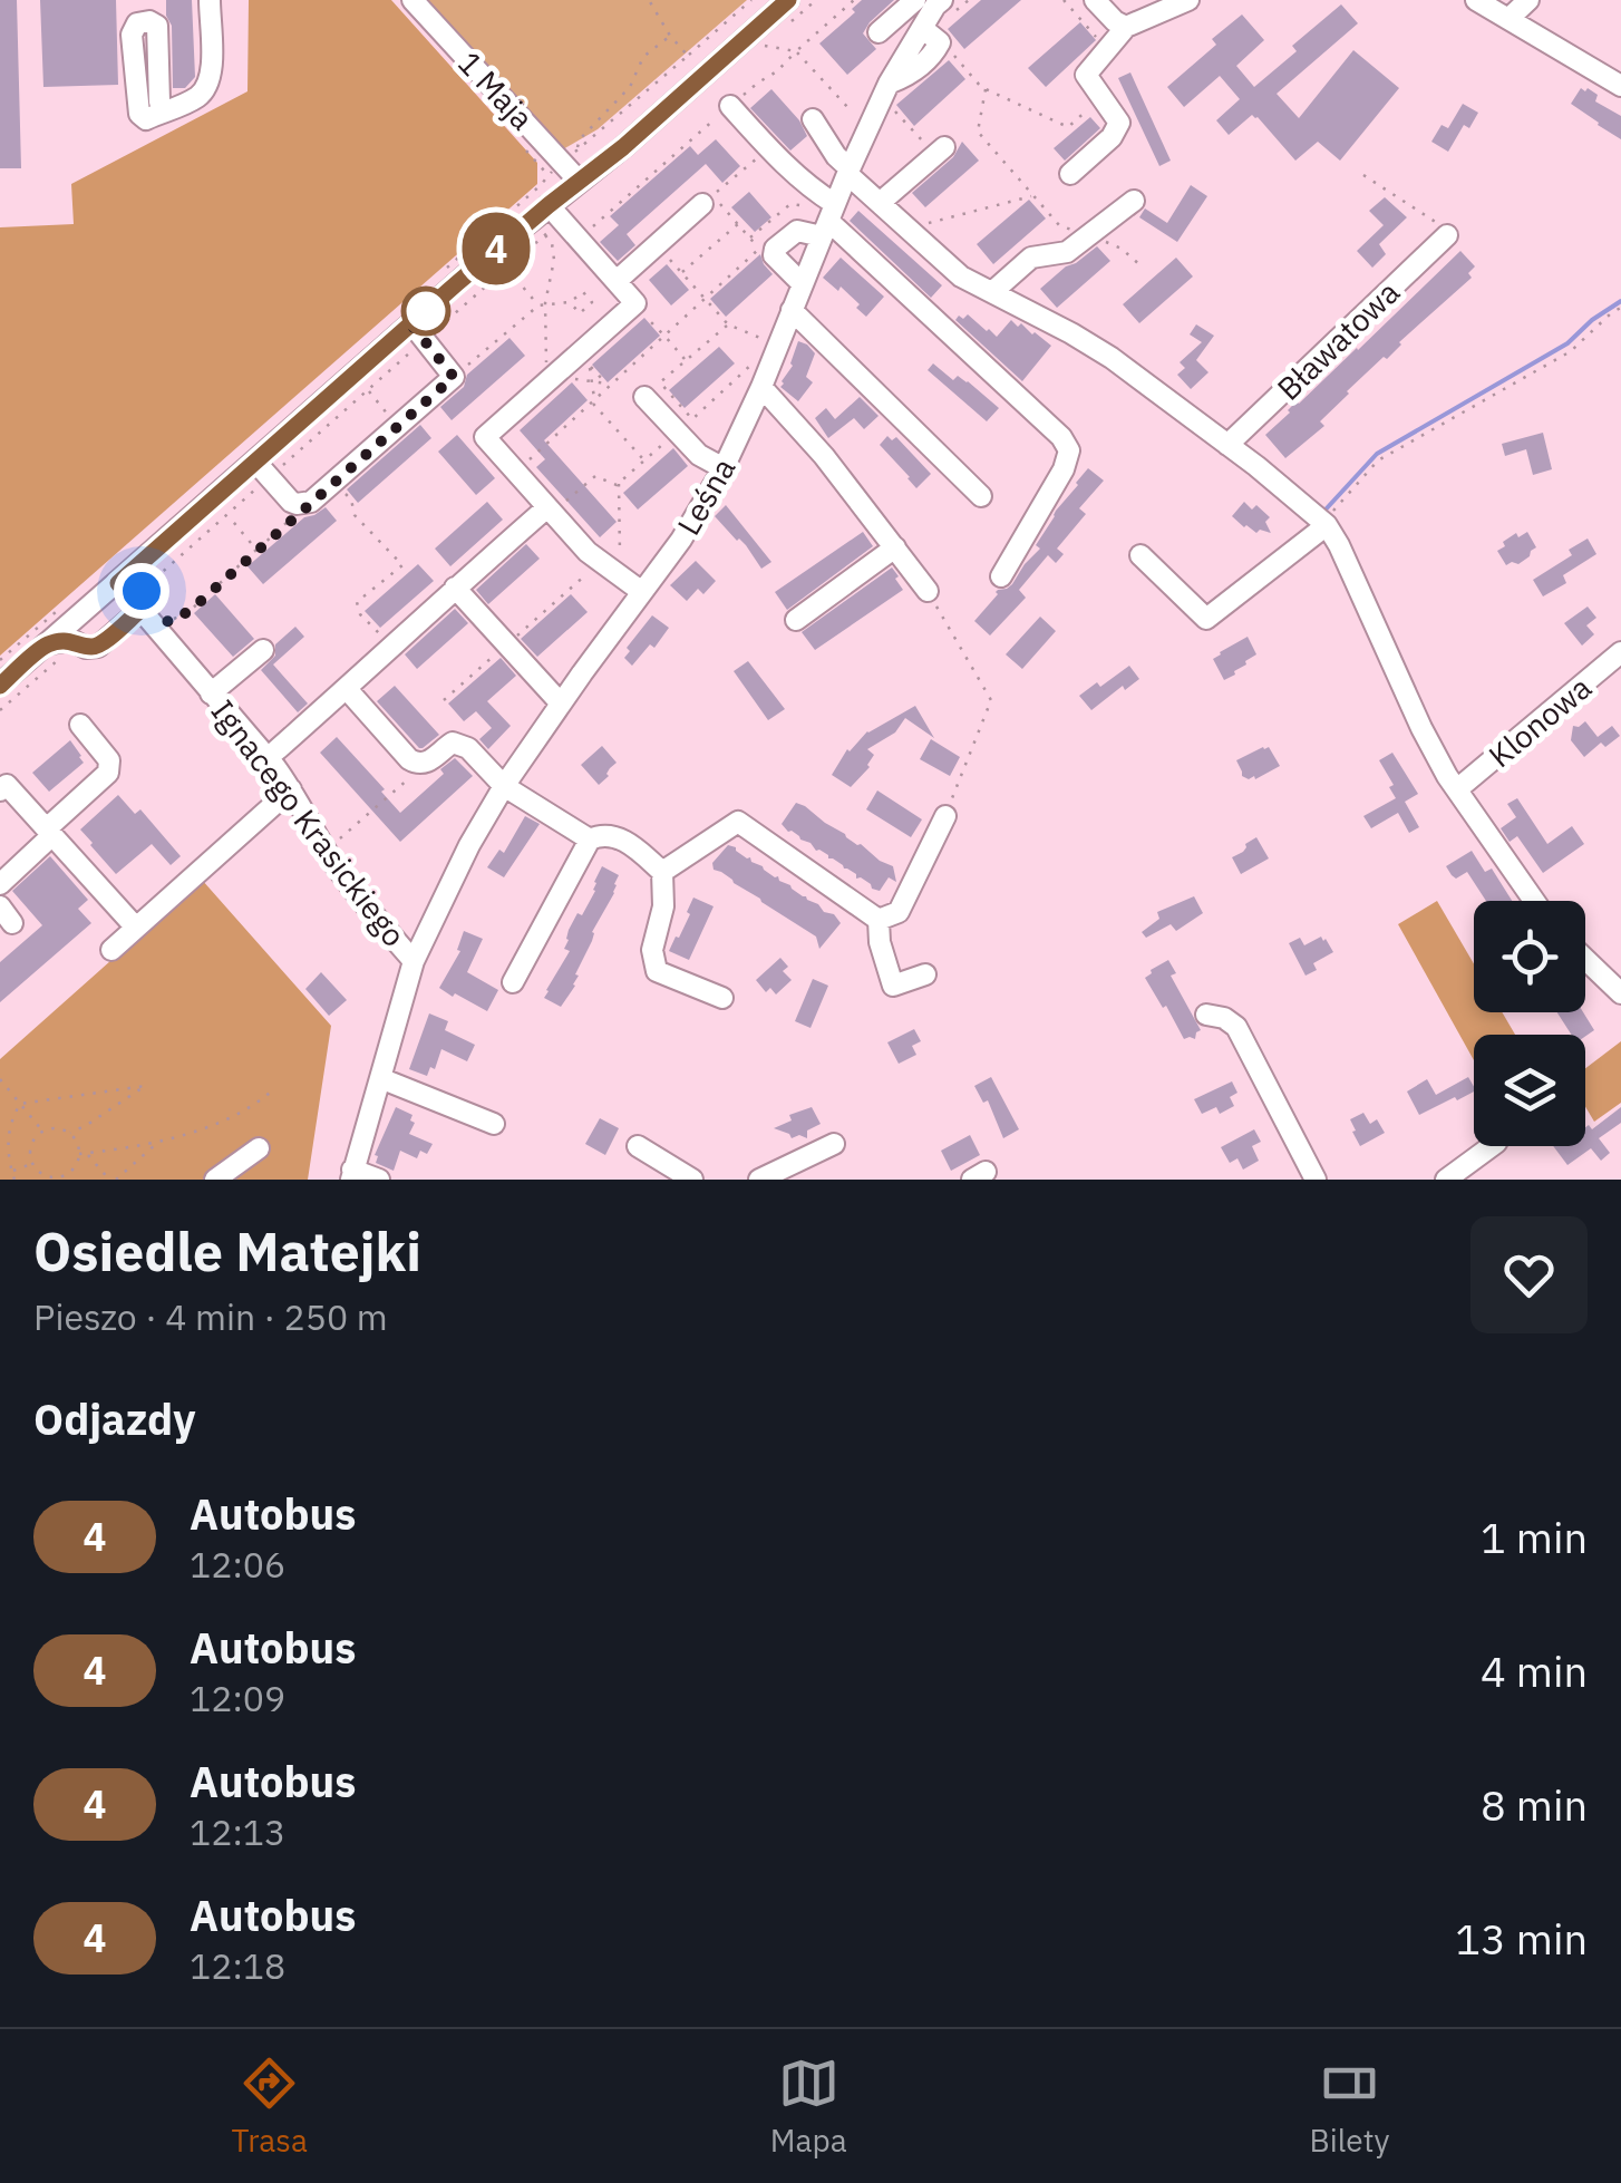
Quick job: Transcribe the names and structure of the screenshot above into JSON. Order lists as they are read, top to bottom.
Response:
{
  "streets": {
    "street": [
      "1 Maja",
      "Bławatowa",
      "Leśna",
      "Klonowa",
      "Ignacego Krasickiego"
    ]
  },
  "crossings": [
    ["Leśna", "Ignacego Krasickiego"]
  ],
  "lines": ["bus line 4"],
  "page": {
    "on_map": "4",
    "heading": [
      ["Osiedle Matejki", "Pieszo · 4 min · 250 m"],
      "Odjazdy"
    ],
    "list": [
      {
        "mark": "4",
        "name": "Autobus",
        "note": "12:06",
        "value": "1 min"
      },
      {
        "mark": "4",
        "name": "Autobus",
        "note": "12:09",
        "value": "4 min"
      },
      {
        "mark": "4",
        "name": "Autobus",
        "note": "12:13",
        "value": "8 min"
      },
      {
        "mark": "4",
        "name": "Autobus",
        "note": "12:18",
        "value": "13 min"
      }
    ],
    "tabs": ["Trasa", "Mapa", "Bilety"]
  }
}
